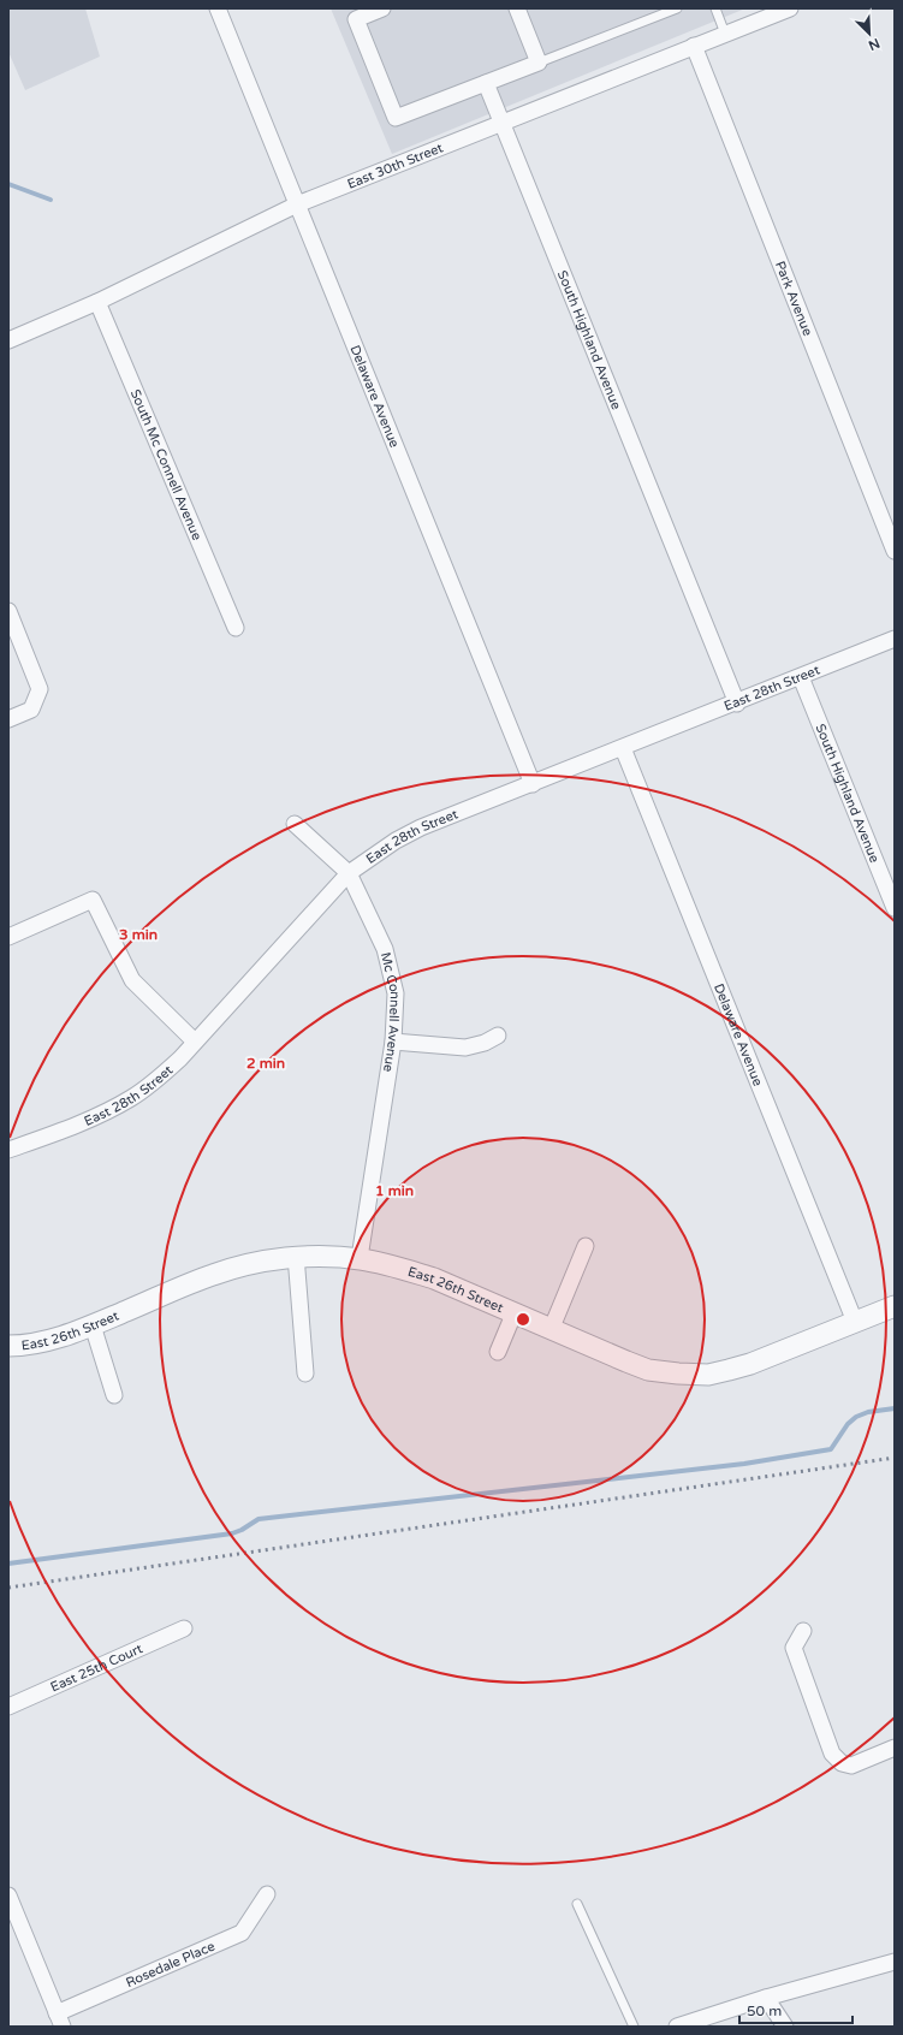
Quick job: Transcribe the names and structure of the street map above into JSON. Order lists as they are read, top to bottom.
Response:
{
  "streets": {
    "street": [
      "East 30th Street",
      "Park Avenue",
      "South Highland Avenue",
      "Delaware Avenue",
      "South Mc Connell Avenue",
      "East 28th Street",
      "Mc Connell Avenue",
      "East 26th Street",
      "East 25th Court",
      "Rosedale Place"
    ]
  },
  "crossings": [
    ["East 30th Street", "Park Avenue"],
    ["East 30th Street", "South Highland Avenue"],
    ["East 30th Street", "Delaware Avenue"],
    ["East 30th Street", "South Mc Connell Avenue"],
    ["South Highland Avenue", "East 28th Street"],
    ["Delaware Avenue", "East 28th Street"],
    ["Delaware Avenue", "East 26th Street"],
    ["East 28th Street", "Mc Connell Avenue"],
    ["Mc Connell Avenue", "East 26th Street"]
  ],
  "scale_bar": "50 m",
  "north": "bottom right",
  "rings": ["3 min", "2 min", "1 min"]
}
